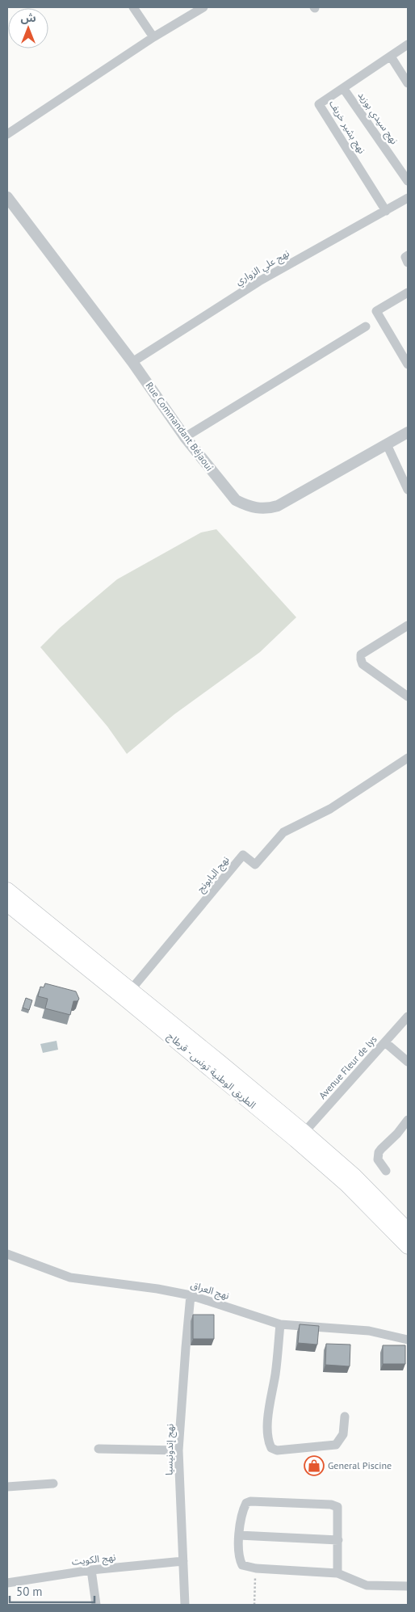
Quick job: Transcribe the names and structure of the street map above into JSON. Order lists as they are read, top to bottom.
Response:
{
  "streets": {
    "main road": ["الطريق الوطنية تونس - قرطاج"],
    "street": [
      "نهج سيدي بوزيد",
      "نهج بشير خريف",
      "نهج علي الزواري",
      "Rue Commandant Béjaoui",
      "نهج البابونج",
      "Avenue Fleur de lys",
      "نهج العراق",
      "نهج إندونيسيا",
      "نهج الكويت"
    ]
  },
  "crossings": [
    ["نهج سيدي بوزيد", "نهج بشير خريف"],
    ["نهج بشير خريف", "نهج علي الزواري"],
    ["نهج علي الزواري", "Rue Commandant Béjaoui"],
    ["نهج البابونج", "الطريق الوطنية تونس - قرطاج"],
    ["Avenue Fleur de lys", "الطريق الوطنية تونس - قرطاج"],
    ["نهج العراق", "نهج إندونيسيا"],
    ["نهج إندونيسيا", "نهج الكويت"]
  ],
  "places": {
    "shop": ["General Piscine"]
  },
  "scale_bar": "50 m",
  "north": "top"
}
